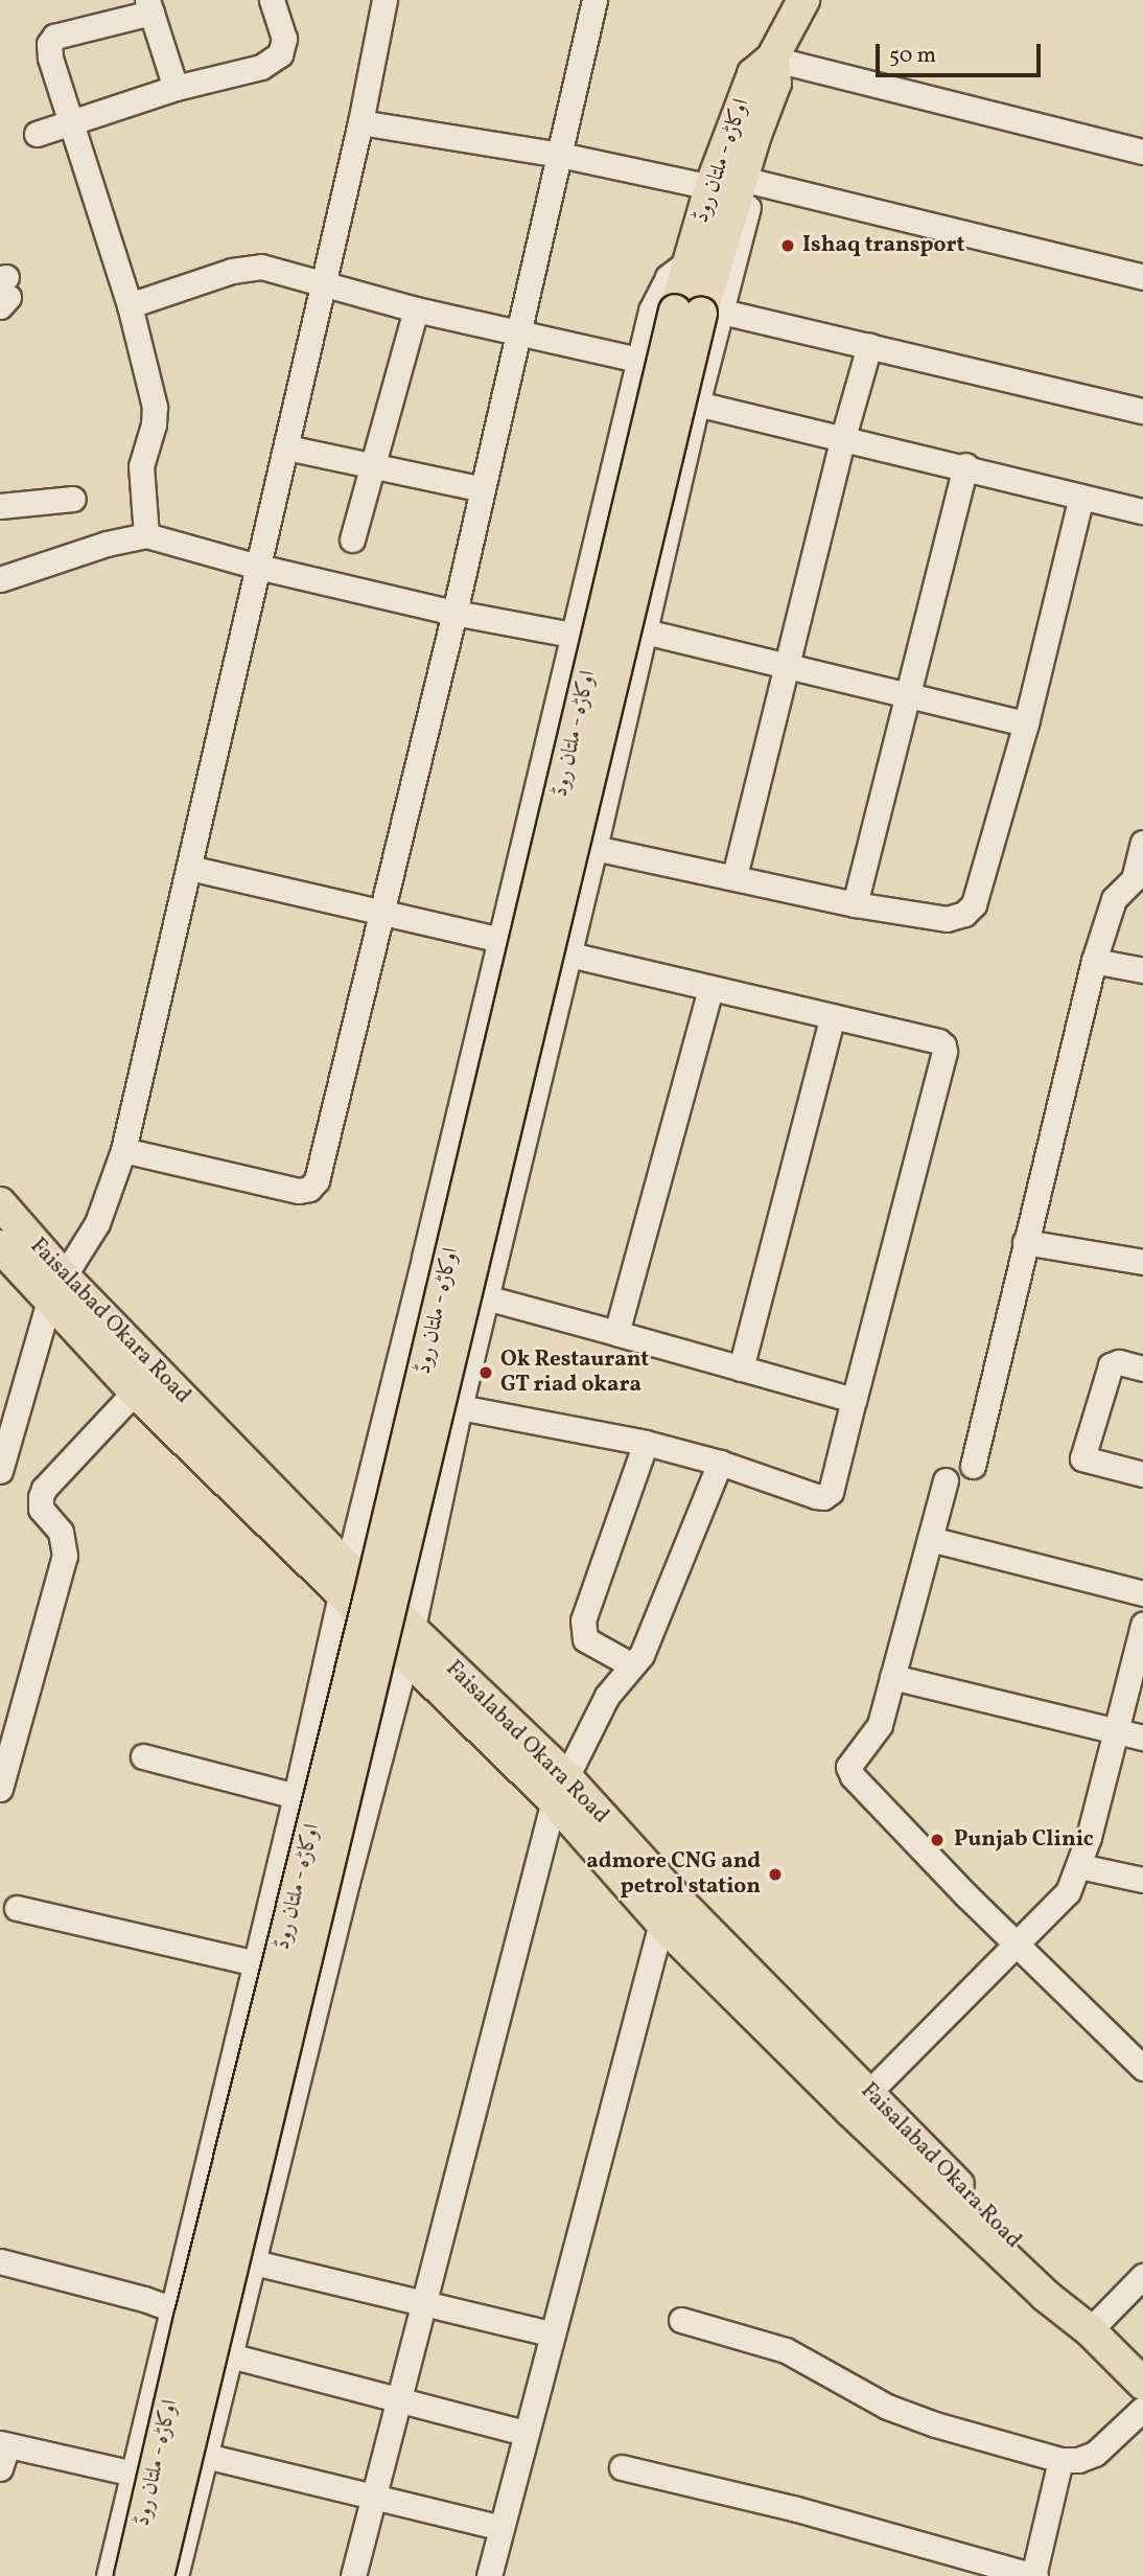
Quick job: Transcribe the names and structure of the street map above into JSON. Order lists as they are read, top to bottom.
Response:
{
  "streets": {
    "main road": ["اوکاڑہ - ملتان روڈ", "Faisalabad Okara Road"]
  },
  "places": [
    "Ishaq transport",
    "Ok Restaurant GT riad okara",
    "Punjab Clinic",
    "admore CNG and petrol station"
  ],
  "scale_bar": "50 m"
}
